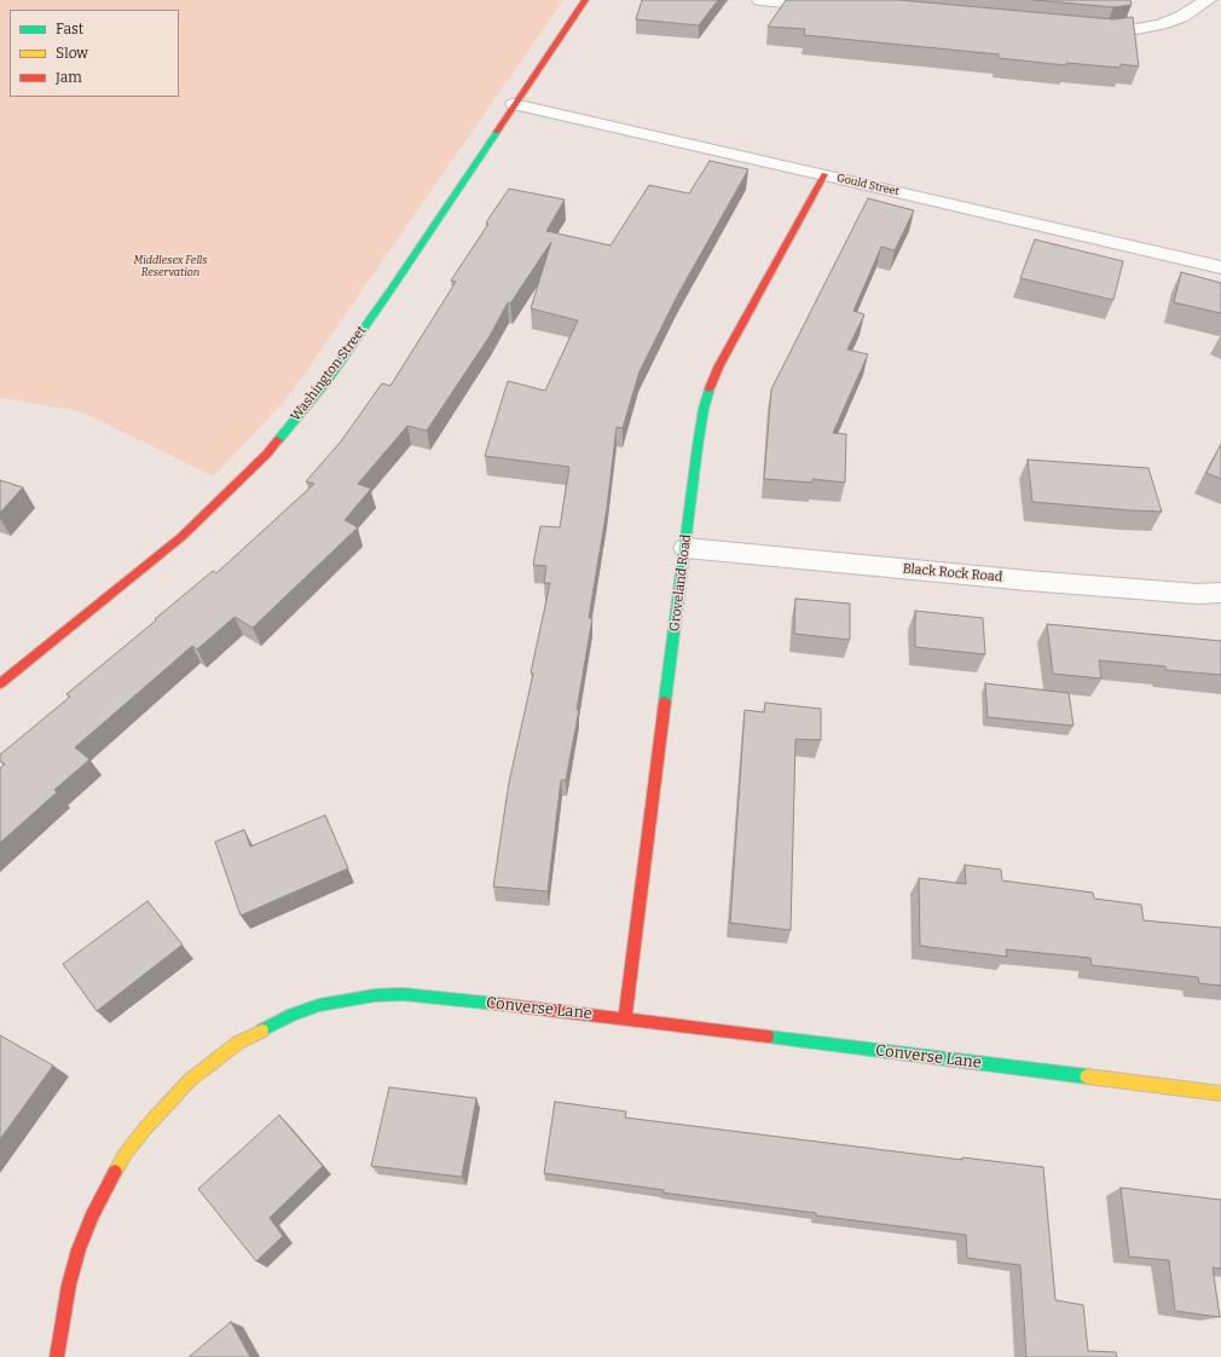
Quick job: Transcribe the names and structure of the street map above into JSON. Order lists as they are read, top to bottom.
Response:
{
  "streets": {
    "street": [
      "Gould Street",
      "Washington Street",
      "Black Rock Road",
      "Groveland Road",
      "Converse Lane"
    ]
  },
  "crossings": [
    ["Gould Street", "Washington Street"],
    ["Gould Street", "Groveland Road"],
    ["Black Rock Road", "Groveland Road"],
    ["Groveland Road", "Converse Lane"]
  ],
  "parks": ["Middlesex Fells Reservation"],
  "legend": ["Fast", "Slow", "Jam"]
}
